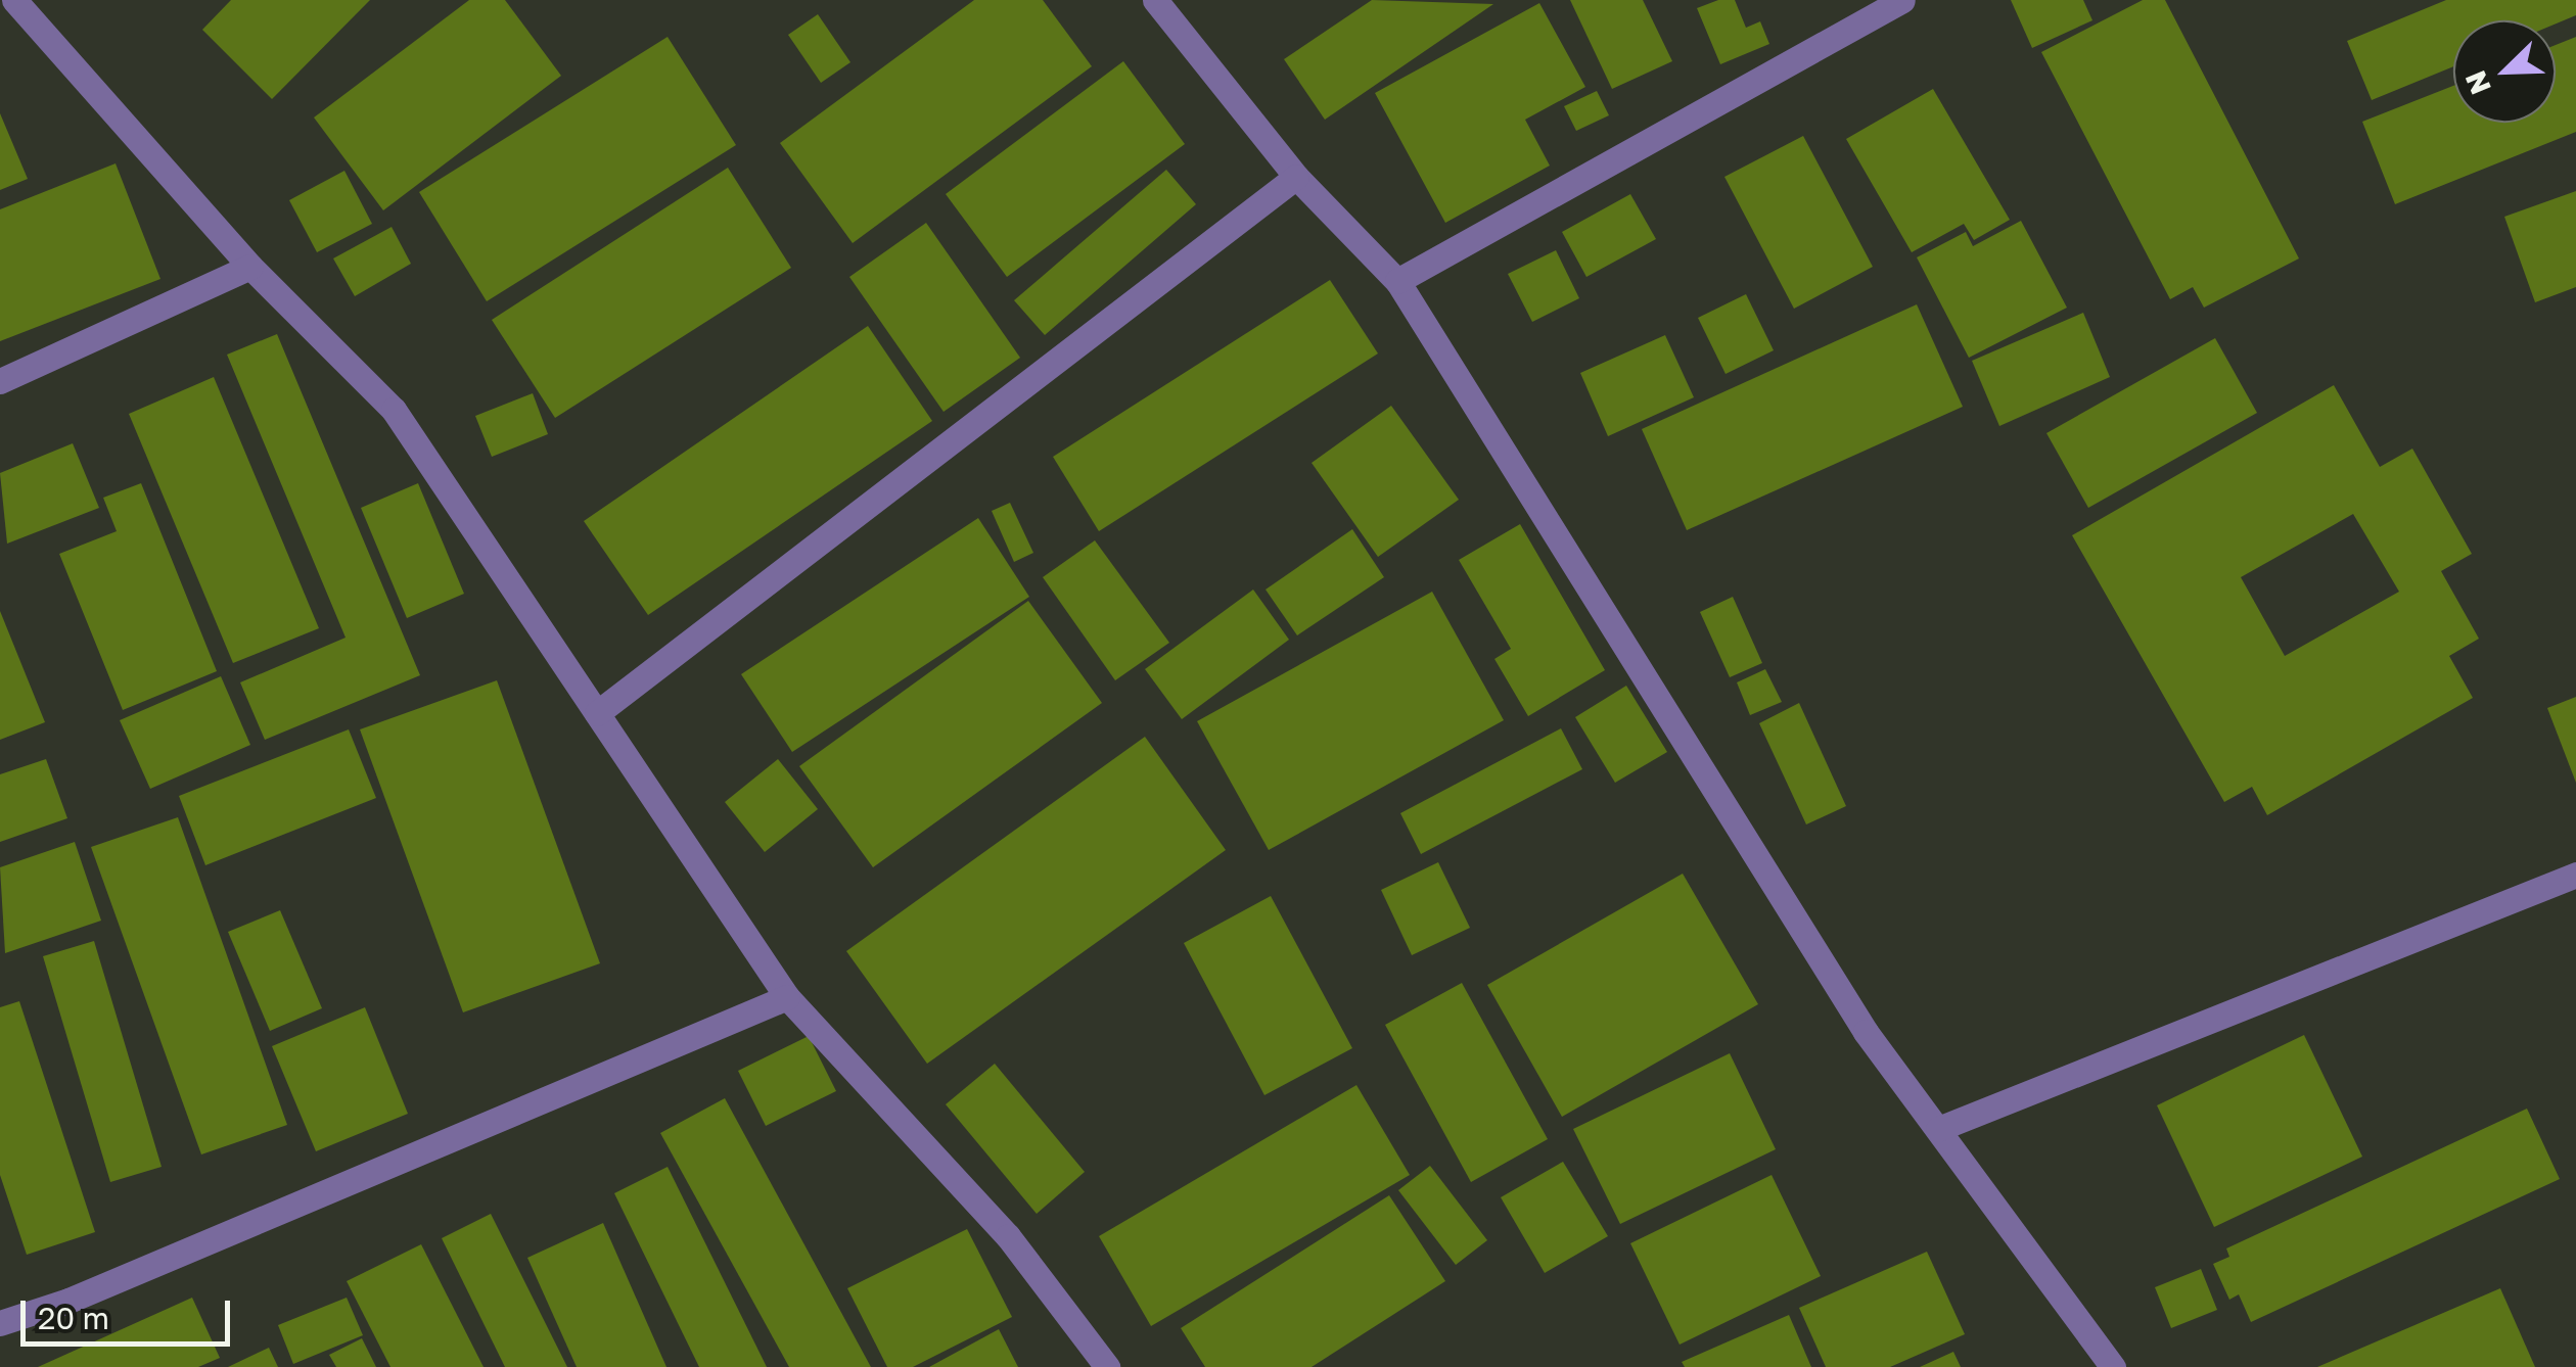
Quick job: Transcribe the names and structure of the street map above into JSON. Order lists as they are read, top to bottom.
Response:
{
  "scale_bar": "20 m",
  "north": "bottom left"
}
